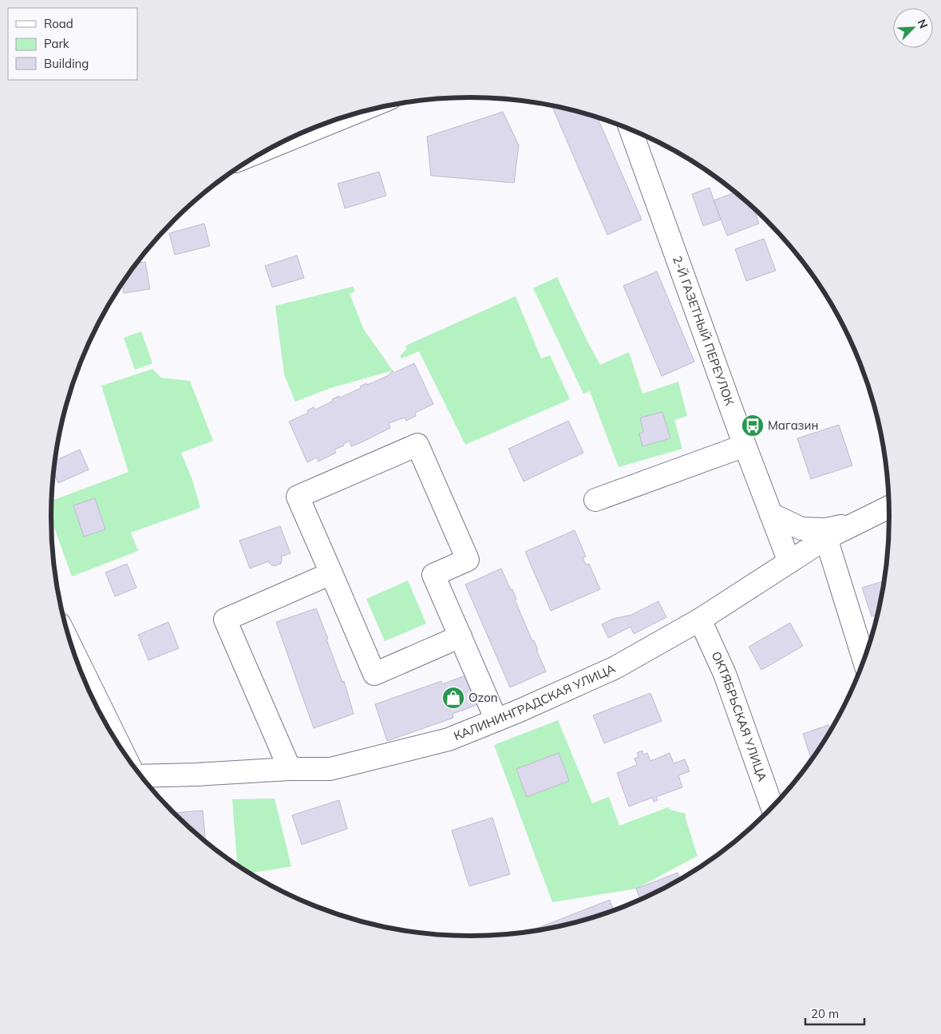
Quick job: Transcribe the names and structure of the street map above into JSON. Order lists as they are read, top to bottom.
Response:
{
  "streets": {
    "main road": ["2-Й ГАЗЕТНЫЙ ПЕРЕУЛОК", "КАЛИНИНГРАДСКАЯ УЛИЦА", "ОКТЯБРЬСКАЯ УЛИЦА"]
  },
  "crossings": [
    ["2-Й ГАЗЕТНЫЙ ПЕРЕУЛОК", "КАЛИНИНГРАДСКАЯ УЛИЦА"],
    ["КАЛИНИНГРАДСКАЯ УЛИЦА", "ОКТЯБРЬСКАЯ УЛИЦА"]
  ],
  "places": {
    "bus stop": ["Магазин"],
    "shop": ["Ozon"]
  },
  "legend": ["Road", "Park", "Building"],
  "scale_bar": "20 m",
  "north": "top right"
}
